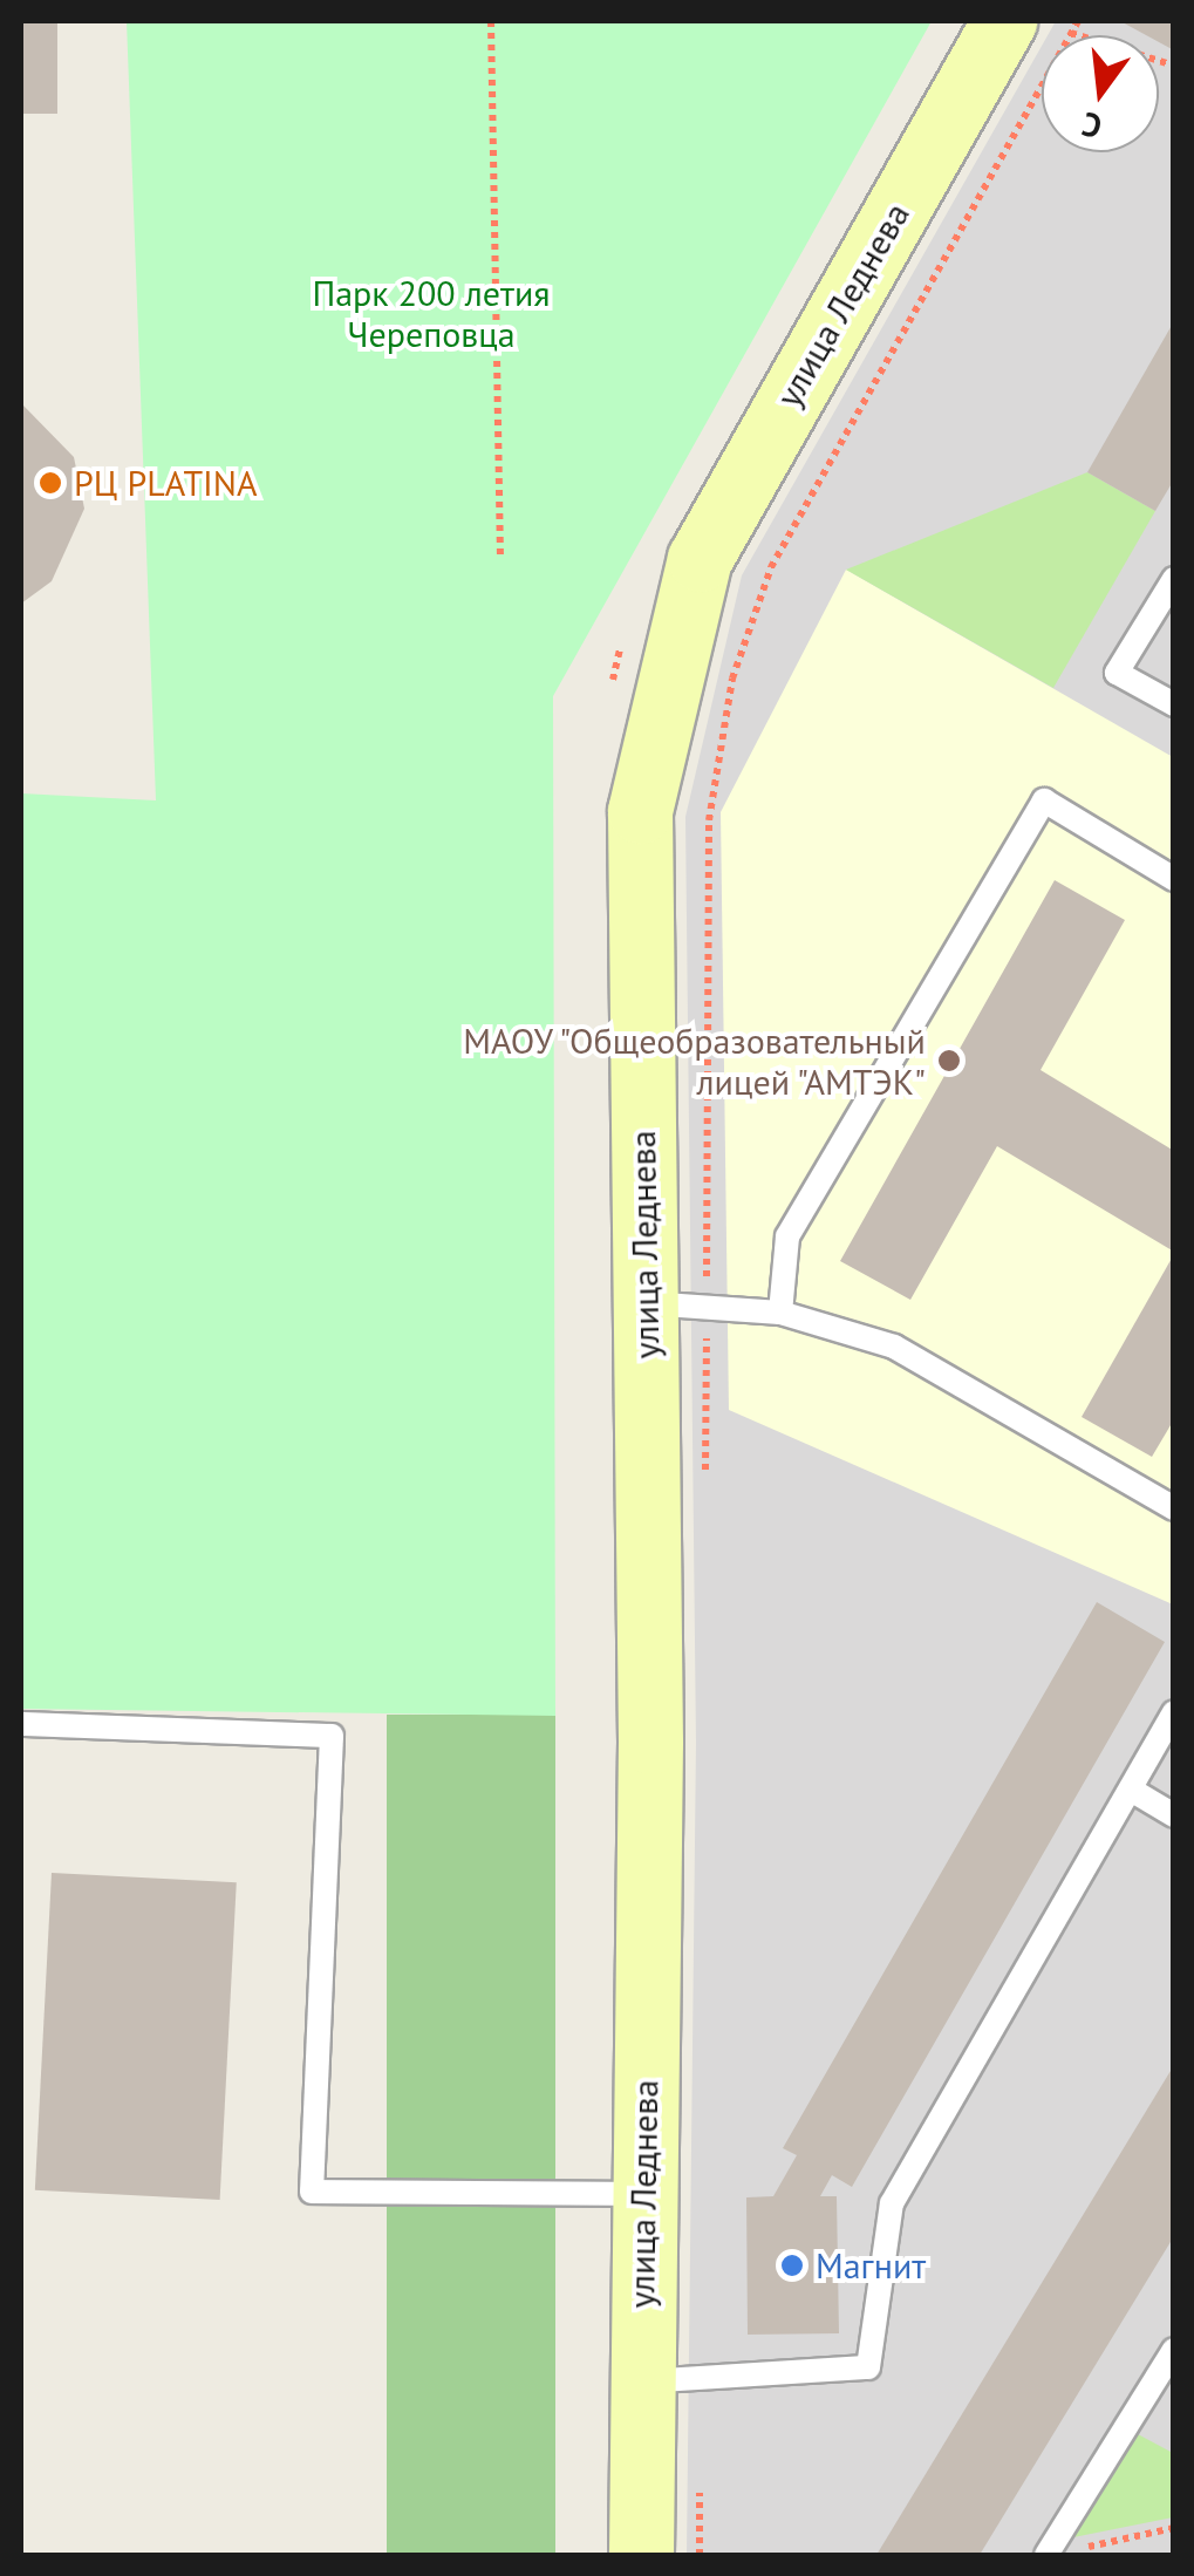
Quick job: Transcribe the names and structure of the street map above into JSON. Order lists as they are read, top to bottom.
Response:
{
  "streets": {
    "street": ["улица Леднева"]
  },
  "parks": ["Парк 200 летия Череповца"],
  "places": ["РЦ PLATINA", "МАОУ \"Общеобразовательный лицей \"АМТЭК\"", "Магнит"],
  "north": "bottom"
}
